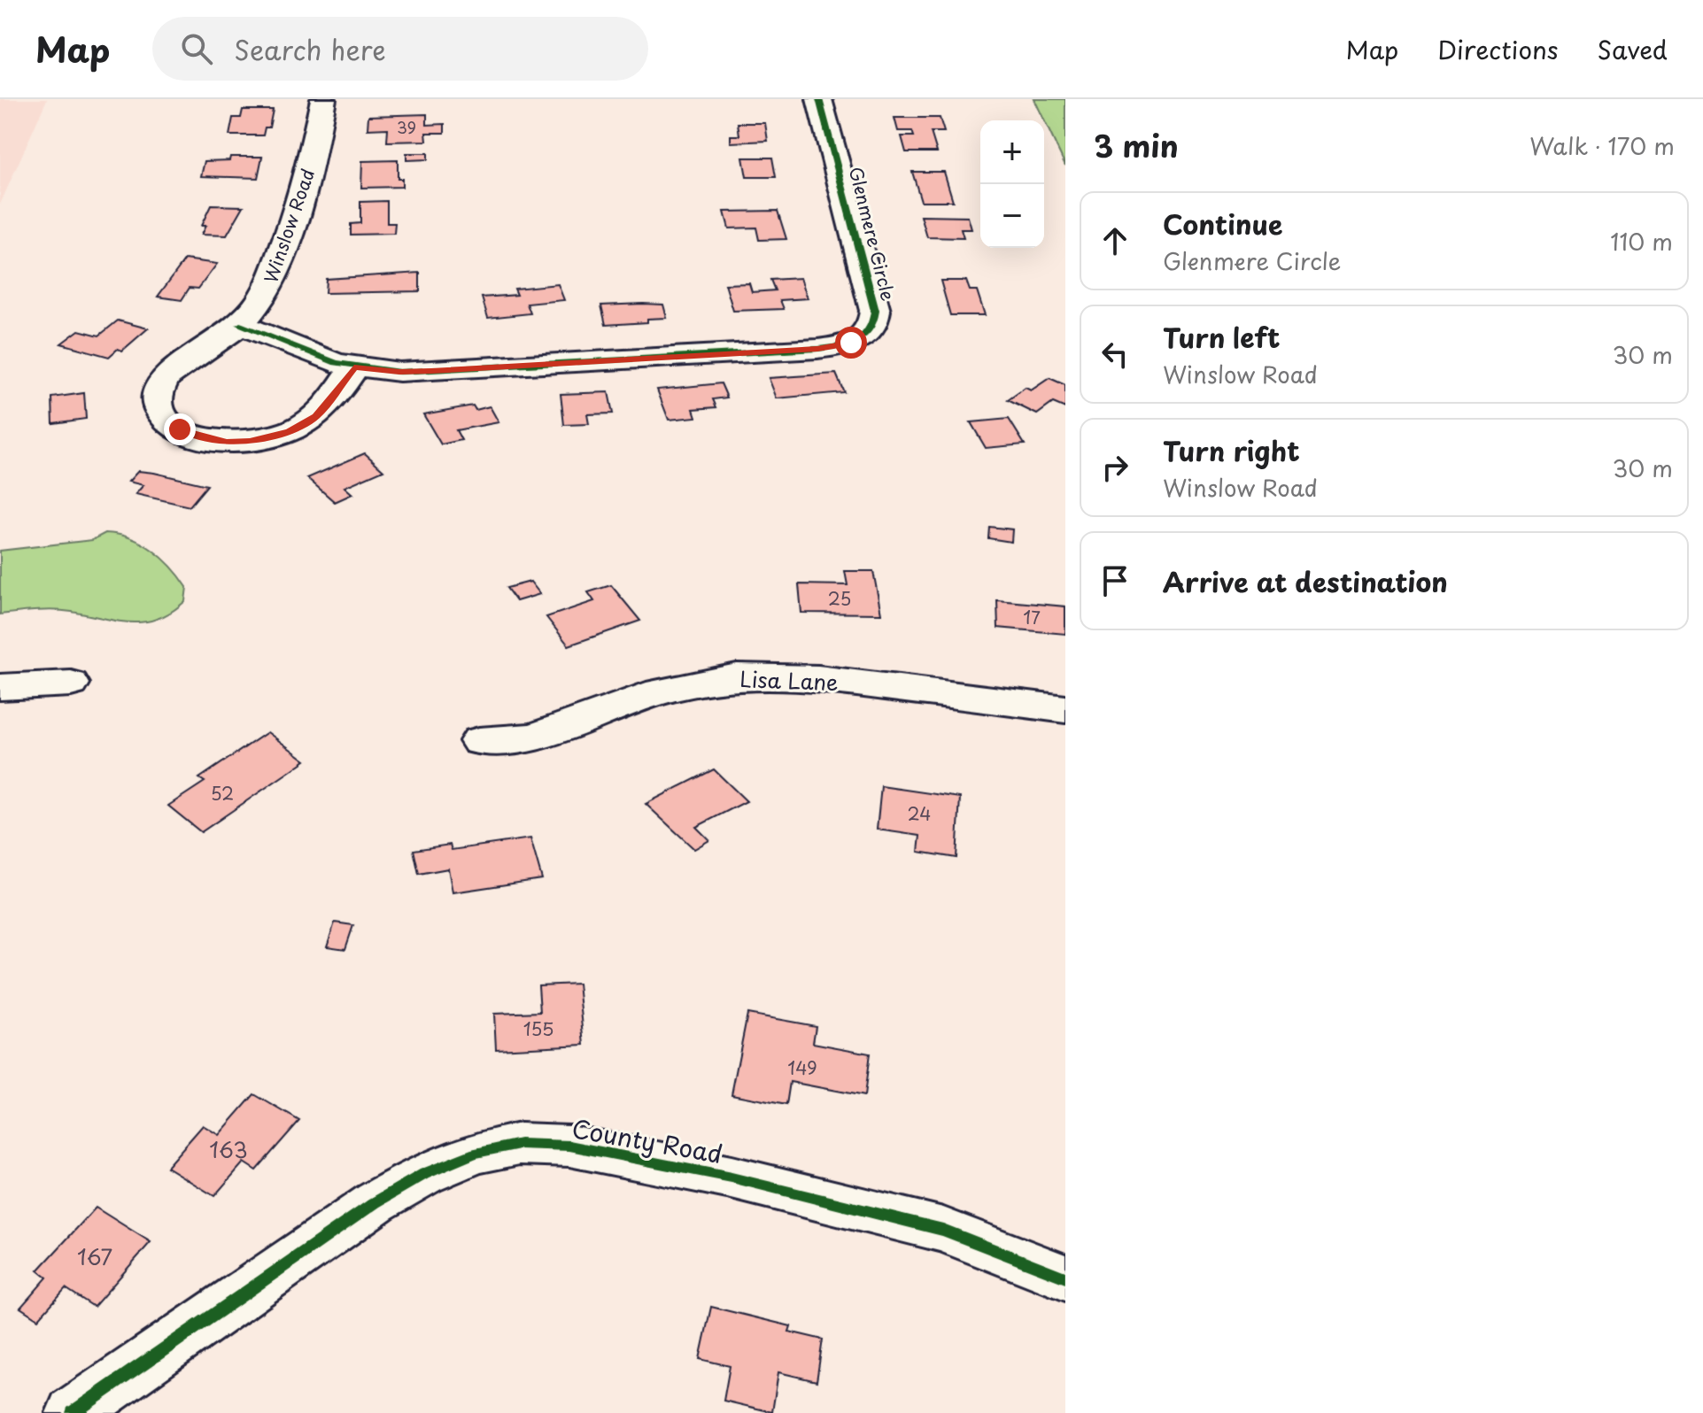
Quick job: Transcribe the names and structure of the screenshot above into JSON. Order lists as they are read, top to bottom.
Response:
{
  "streets": {
    "street": [
      "Winslow Road",
      "Glenmere Circle",
      "Lisa Lane",
      "County Road"
    ]
  },
  "crossings": [
    ["Winslow Road", "Glenmere Circle"]
  ],
  "house_numbers": [
    "39",
    "25",
    "17",
    "52",
    "24",
    "155",
    "149",
    "163",
    "167"
  ],
  "page": {
    "header": "Map",
    "search": "Search here",
    "nav": ["Map", "Directions", "Saved"],
    "heading": ["3 min", "Walk · 170 m"],
    "map_buttons": ["+", "−"],
    "list": [
      ["Continue", "Glenmere Circle", "110 m"],
      ["Turn left", "Winslow Road", "30 m"],
      ["Turn right", "Winslow Road", "30 m"],
      "Arrive at destination"
    ]
  }
}
